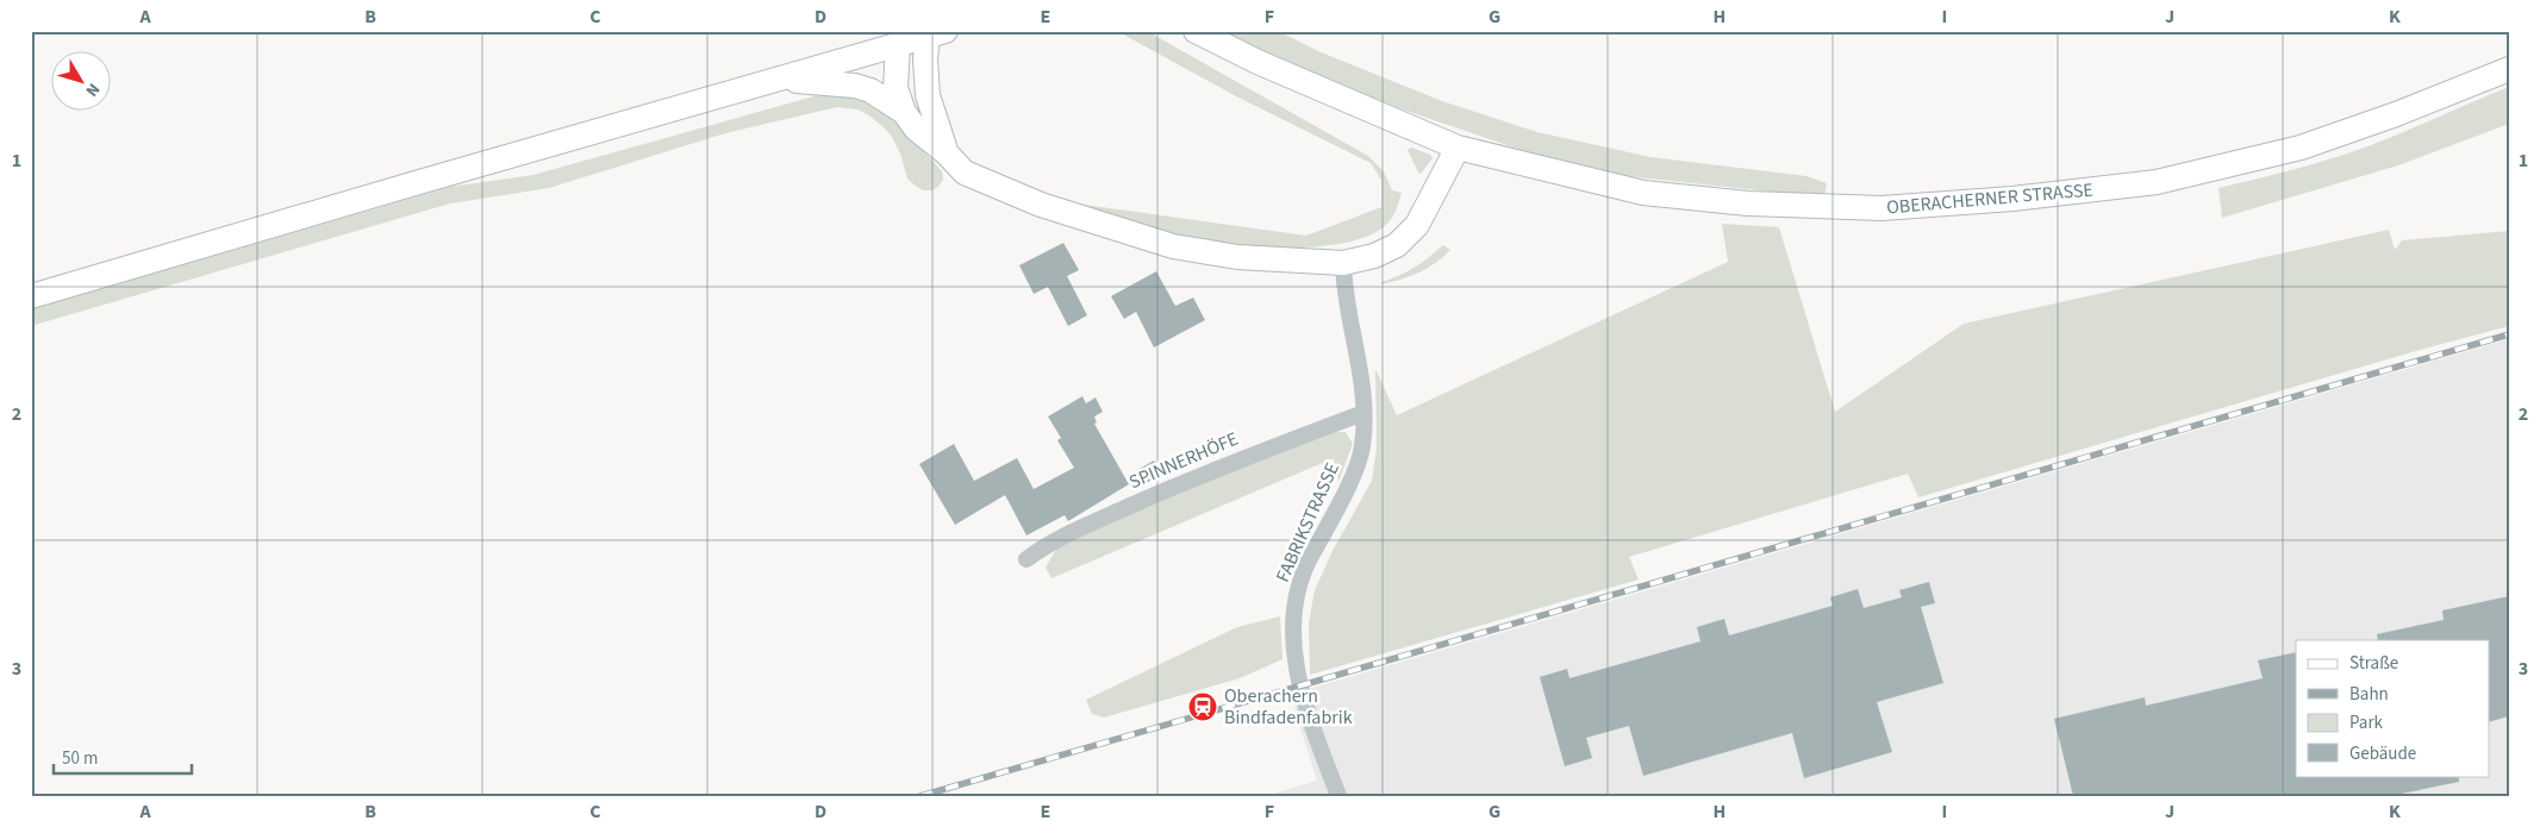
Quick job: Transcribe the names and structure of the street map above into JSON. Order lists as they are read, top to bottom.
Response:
{
  "streets": {
    "main road": ["OBERACHERNER STRASSE"],
    "street": ["SPINNERHÖFE", "FABRIKSTRASSE"]
  },
  "crossings": [
    ["SPINNERHÖFE", "FABRIKSTRASSE"]
  ],
  "places": {
    "station": ["Oberachern Bindfadenfabrik"]
  },
  "legend": [
    "Straße",
    "Bahn",
    "Park",
    "Gebäude"
  ],
  "scale_bar": "50 m",
  "north": "bottom right",
  "grid": {
    "columns": [
      "A",
      "B",
      "C",
      "D",
      "E",
      "F",
      "G",
      "H",
      "I",
      "J",
      "K"
    ],
    "rows": ["1", "2", "3"]
  }
}
